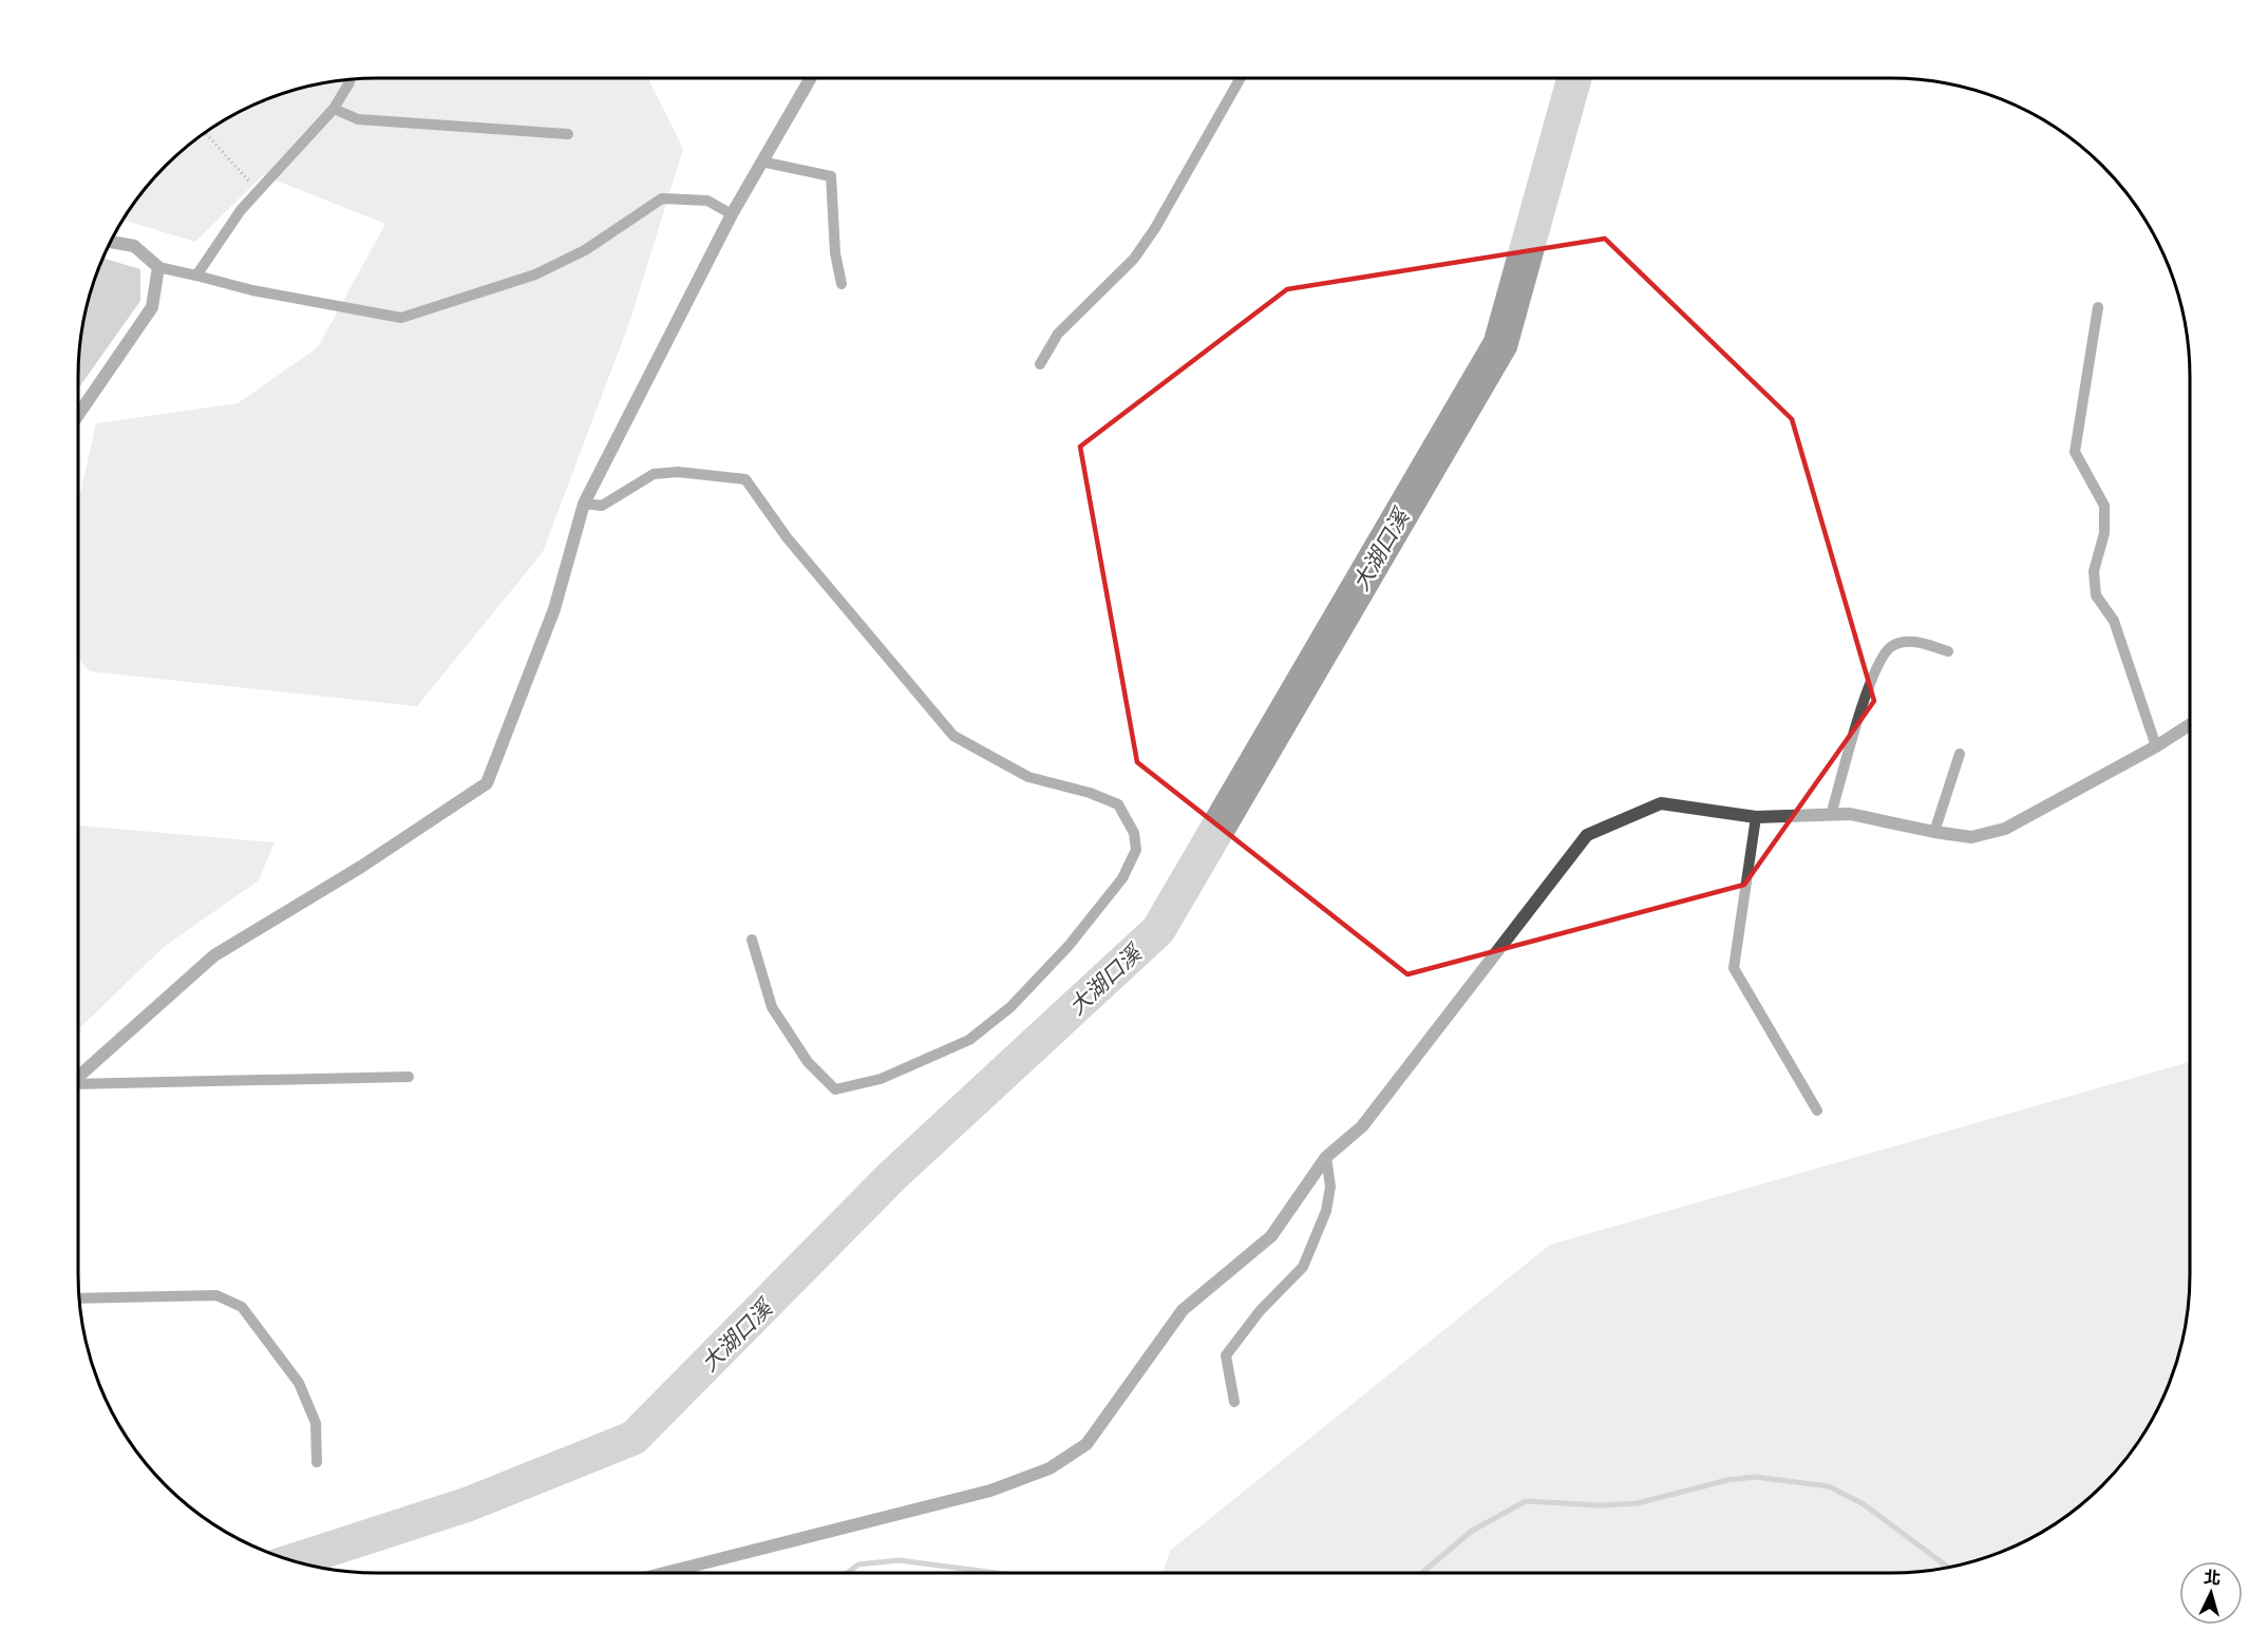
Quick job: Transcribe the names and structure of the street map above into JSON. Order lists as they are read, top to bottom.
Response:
{
  "water": ["大湖口溪"],
  "north": "top"
}
